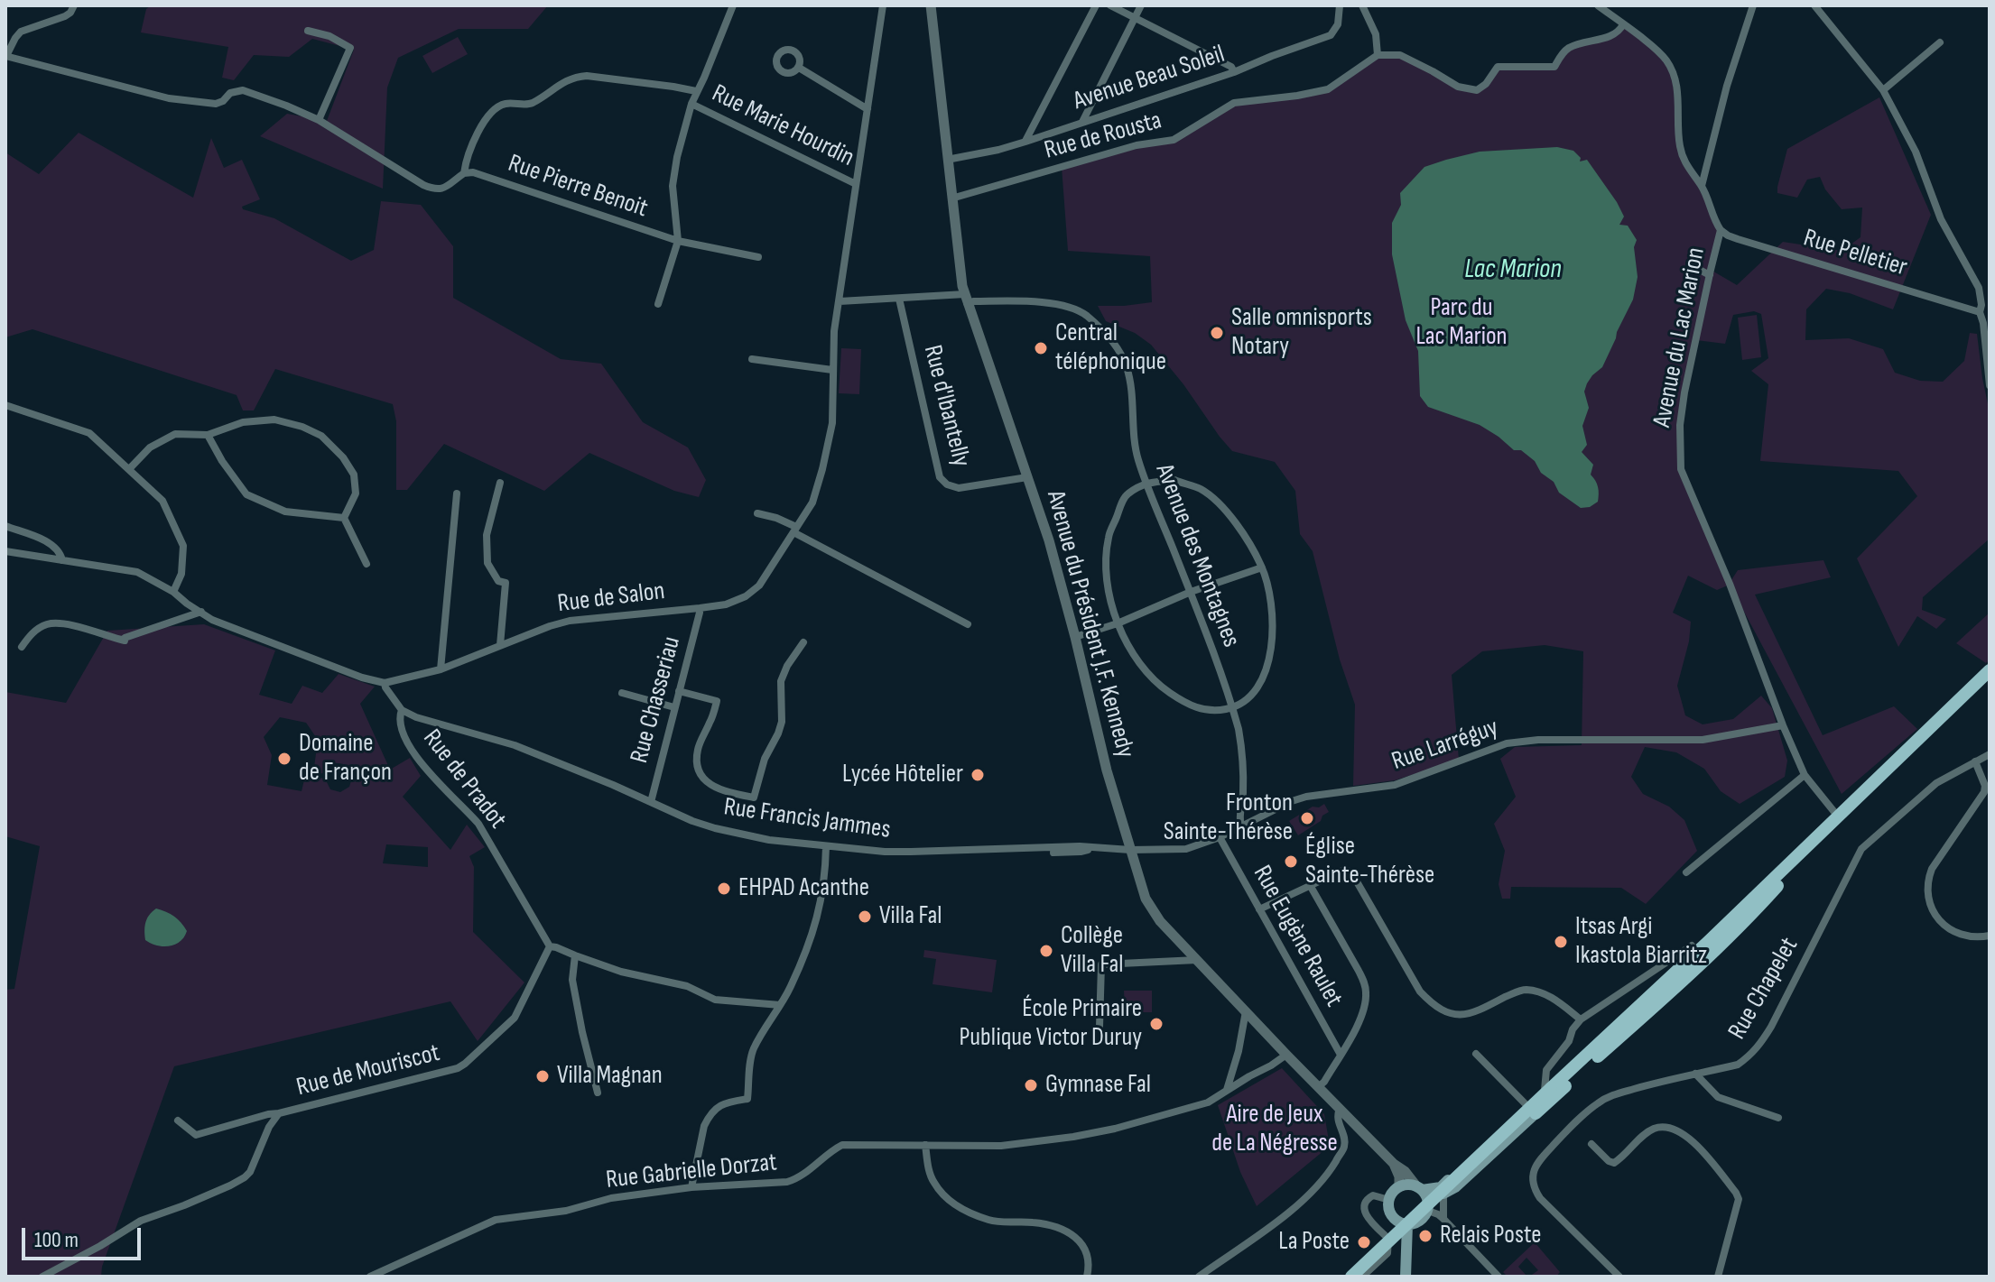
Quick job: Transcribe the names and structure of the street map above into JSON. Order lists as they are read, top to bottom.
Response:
{
  "streets": {
    "street": [
      "Avenue Beau Soleil",
      "Rue Marie Hourdin",
      "Rue de Rousta",
      "Rue Pierre Benoit",
      "Rue Pelletier",
      "Avenue du Lac Marion",
      "Rue d'Ibantelly",
      "Avenue des Montagnes",
      "Rue de Salon",
      "Avenue du Président J.F. Kennedy",
      "Rue Chasseriau",
      "Rue Larréguy",
      "Rue de Pradot",
      "Rue Francis Jammes",
      "Rue Eugène Raulet",
      "Rue Chapelet",
      "Rue de Mouriscot",
      "Rue Gabrielle Dorzat"
    ]
  },
  "crossings": [
    ["Avenue Beau Soleil", "Avenue du Président J.F. Kennedy"],
    ["Rue Marie Hourdin", "Rue de Salon"],
    ["Rue de Rousta", "Avenue du Président J.F. Kennedy"],
    ["Rue Pelletier", "Avenue du Lac Marion"],
    ["Avenue du Lac Marion", "Rue Larréguy"],
    ["Rue d'Ibantelly", "Avenue du Président J.F. Kennedy"],
    ["Avenue des Montagnes", "Avenue du Président J.F. Kennedy"],
    ["Avenue des Montagnes", "Rue Larréguy"],
    ["Rue de Salon", "Rue Chasseriau"],
    ["Avenue du Président J.F. Kennedy", "Rue Larréguy"],
    ["Avenue du Président J.F. Kennedy", "Rue Francis Jammes"],
    ["Avenue du Président J.F. Kennedy", "Rue Gabrielle Dorzat"],
    ["Rue Chasseriau", "Rue Francis Jammes"],
    ["Rue Larréguy", "Rue Francis Jammes"],
    ["Rue Larréguy", "Rue Eugène Raulet"],
    ["Rue de Pradot", "Rue Francis Jammes"],
    ["Rue de Pradot", "Rue de Mouriscot"]
  ],
  "water": ["Lac Marion"],
  "parks": ["Parc du Lac Marion", "Aire de Jeux de La Négresse"],
  "places": [
    "Salle omnisports Notary",
    "Central téléphonique",
    "Domaine de Françon",
    "Lycée Hôtelier",
    "Fronton Sainte-Thérèse",
    "Église Sainte-Thérèse",
    "EHPAD Acanthe",
    "Villa Fal",
    "Itsas Argi Ikastola Biarritz",
    "Collège Villa Fal",
    "École Primaire Publique Victor Duruy",
    "Villa Magnan",
    "Gymnase Fal",
    "Relais Poste",
    "La Poste"
  ],
  "scale_bar": "100 m"
}
